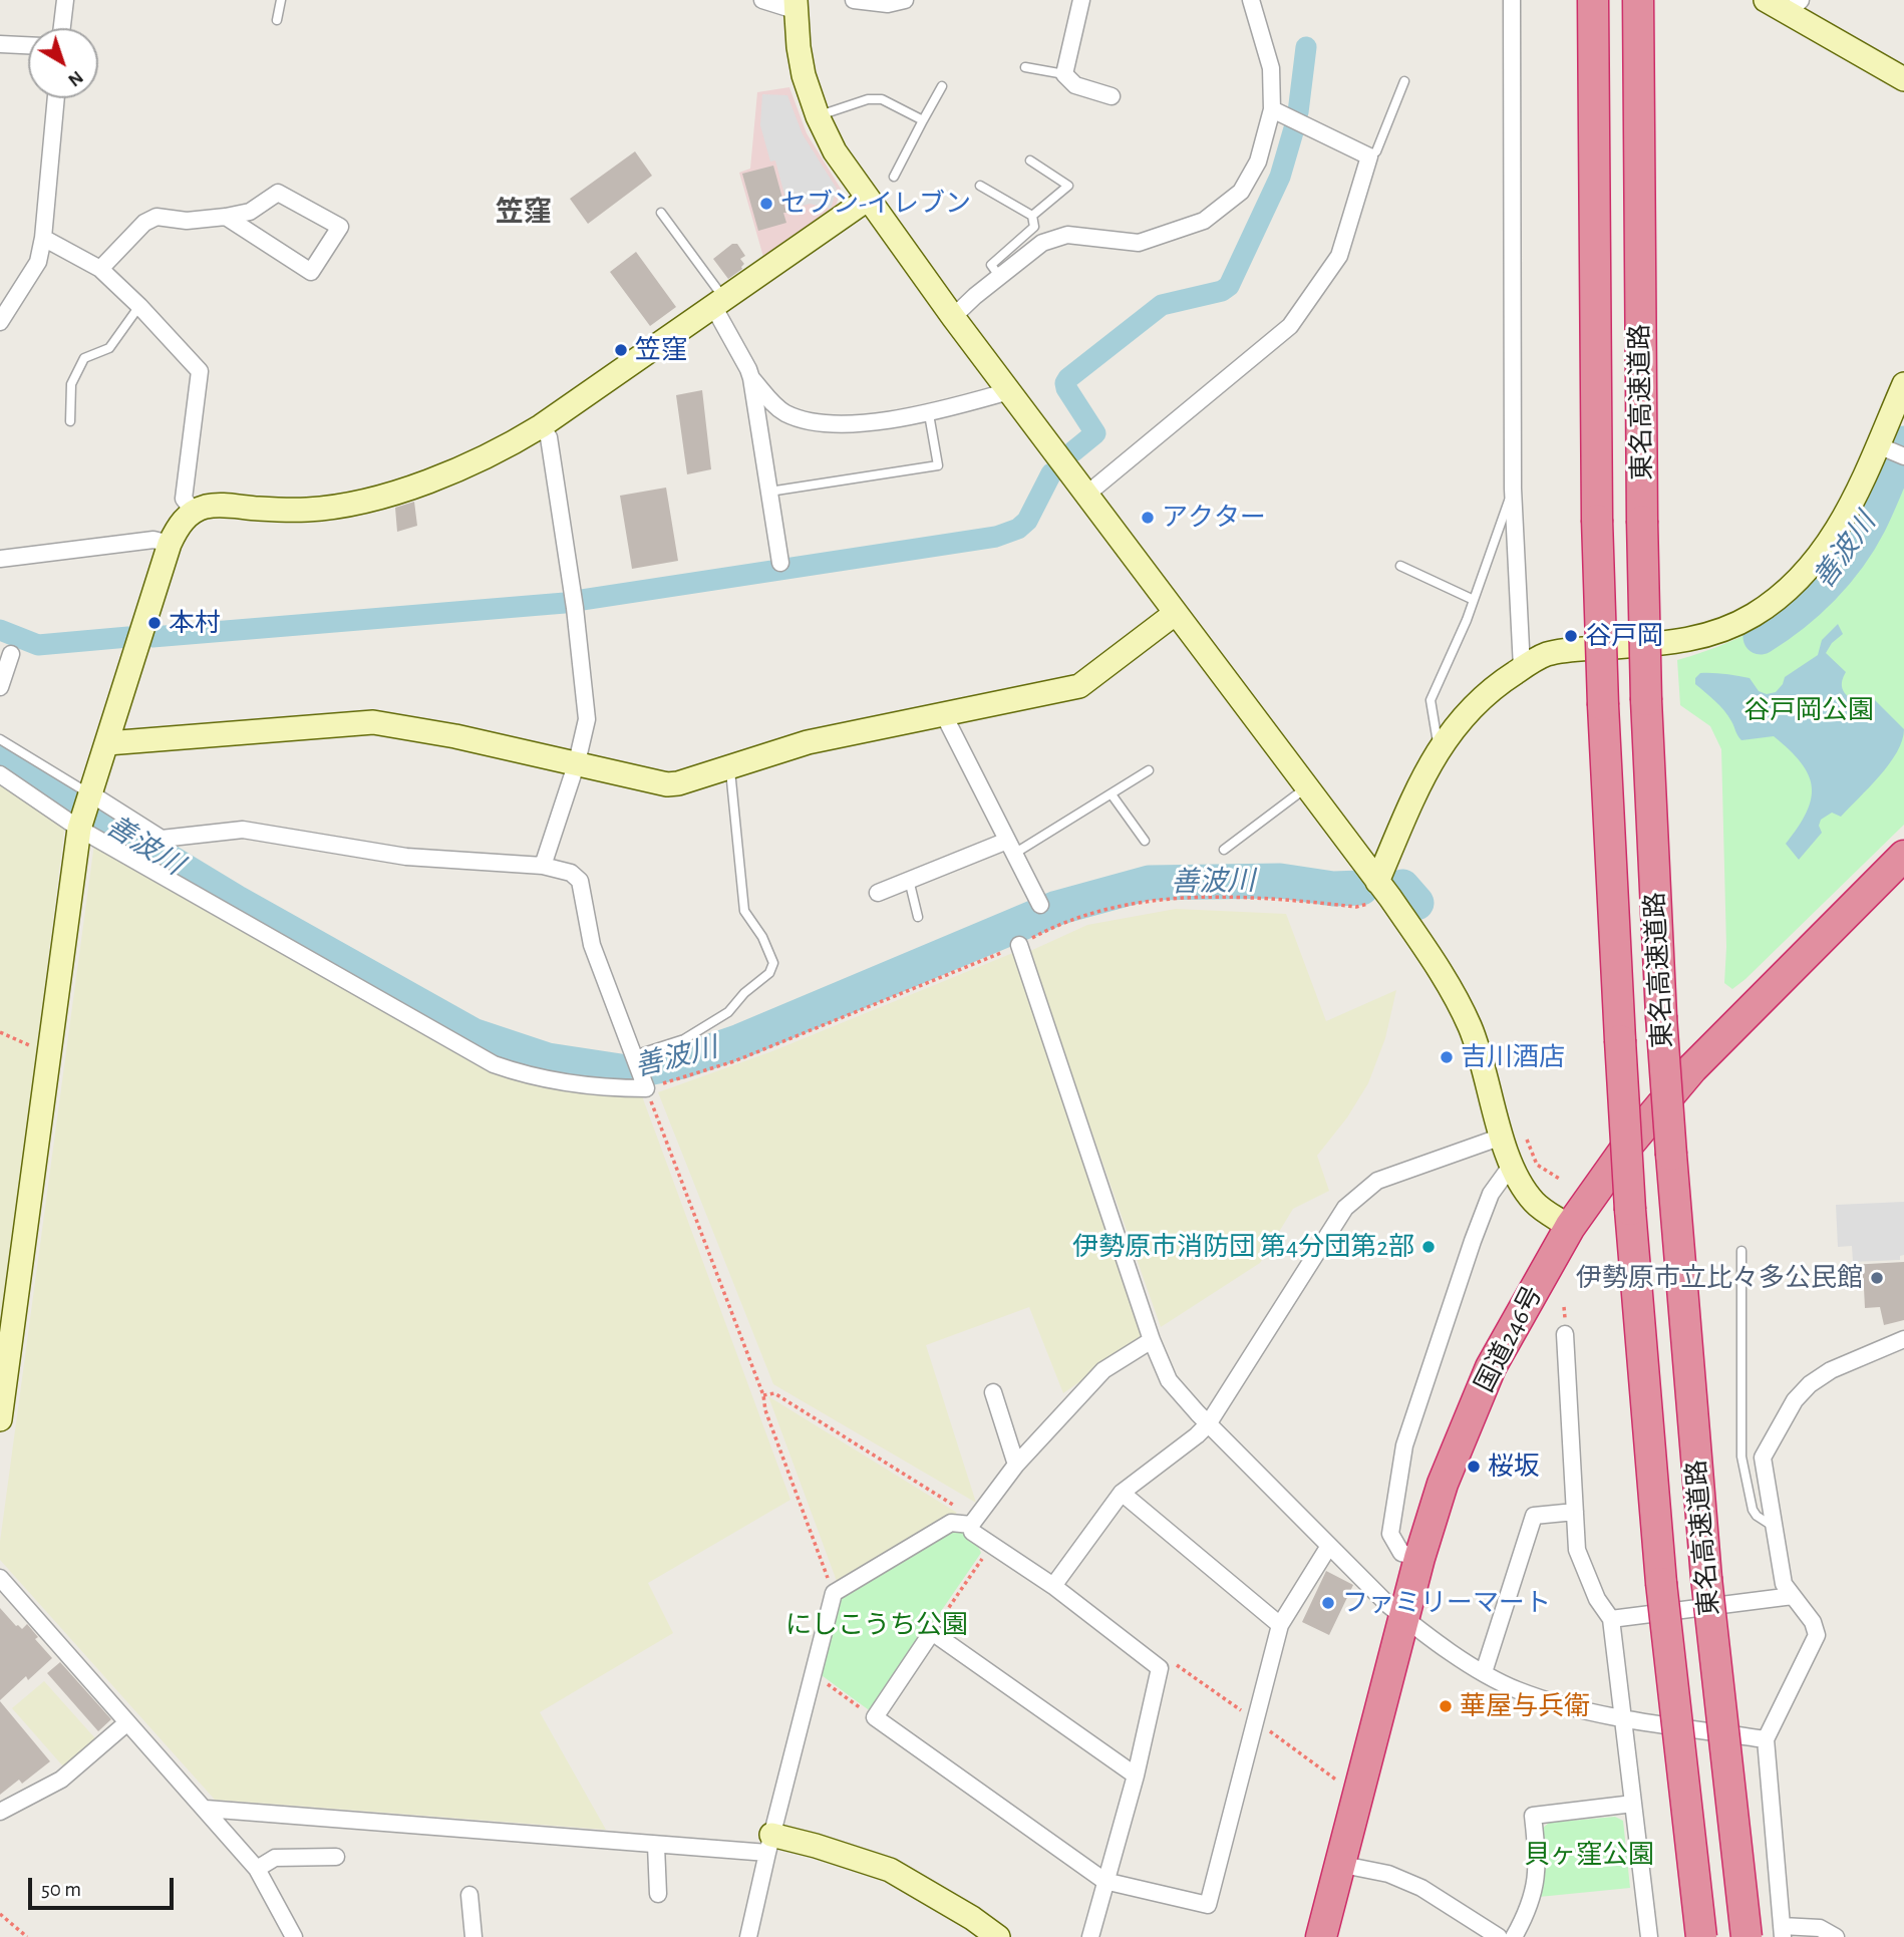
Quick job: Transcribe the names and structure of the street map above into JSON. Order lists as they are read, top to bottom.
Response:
{
  "streets": {
    "highway": ["東名高速道路", "国道246号"]
  },
  "districts": ["笠窪"],
  "water": ["善波川"],
  "parks": ["谷戸岡公園", "にしこうち公園", "貝ヶ窪公園"],
  "places": [
    "セブン-イレブン",
    "笠窪",
    "アクター",
    "本村",
    "谷戸岡",
    "吉川酒店",
    "伊勢原市消防団 第4分団第2部",
    "伊勢原市立比々多公民館",
    "桜坂",
    "ファミリーマート",
    "華屋与兵衛"
  ],
  "scale_bar": "50 m",
  "north": "bottom right"
}
